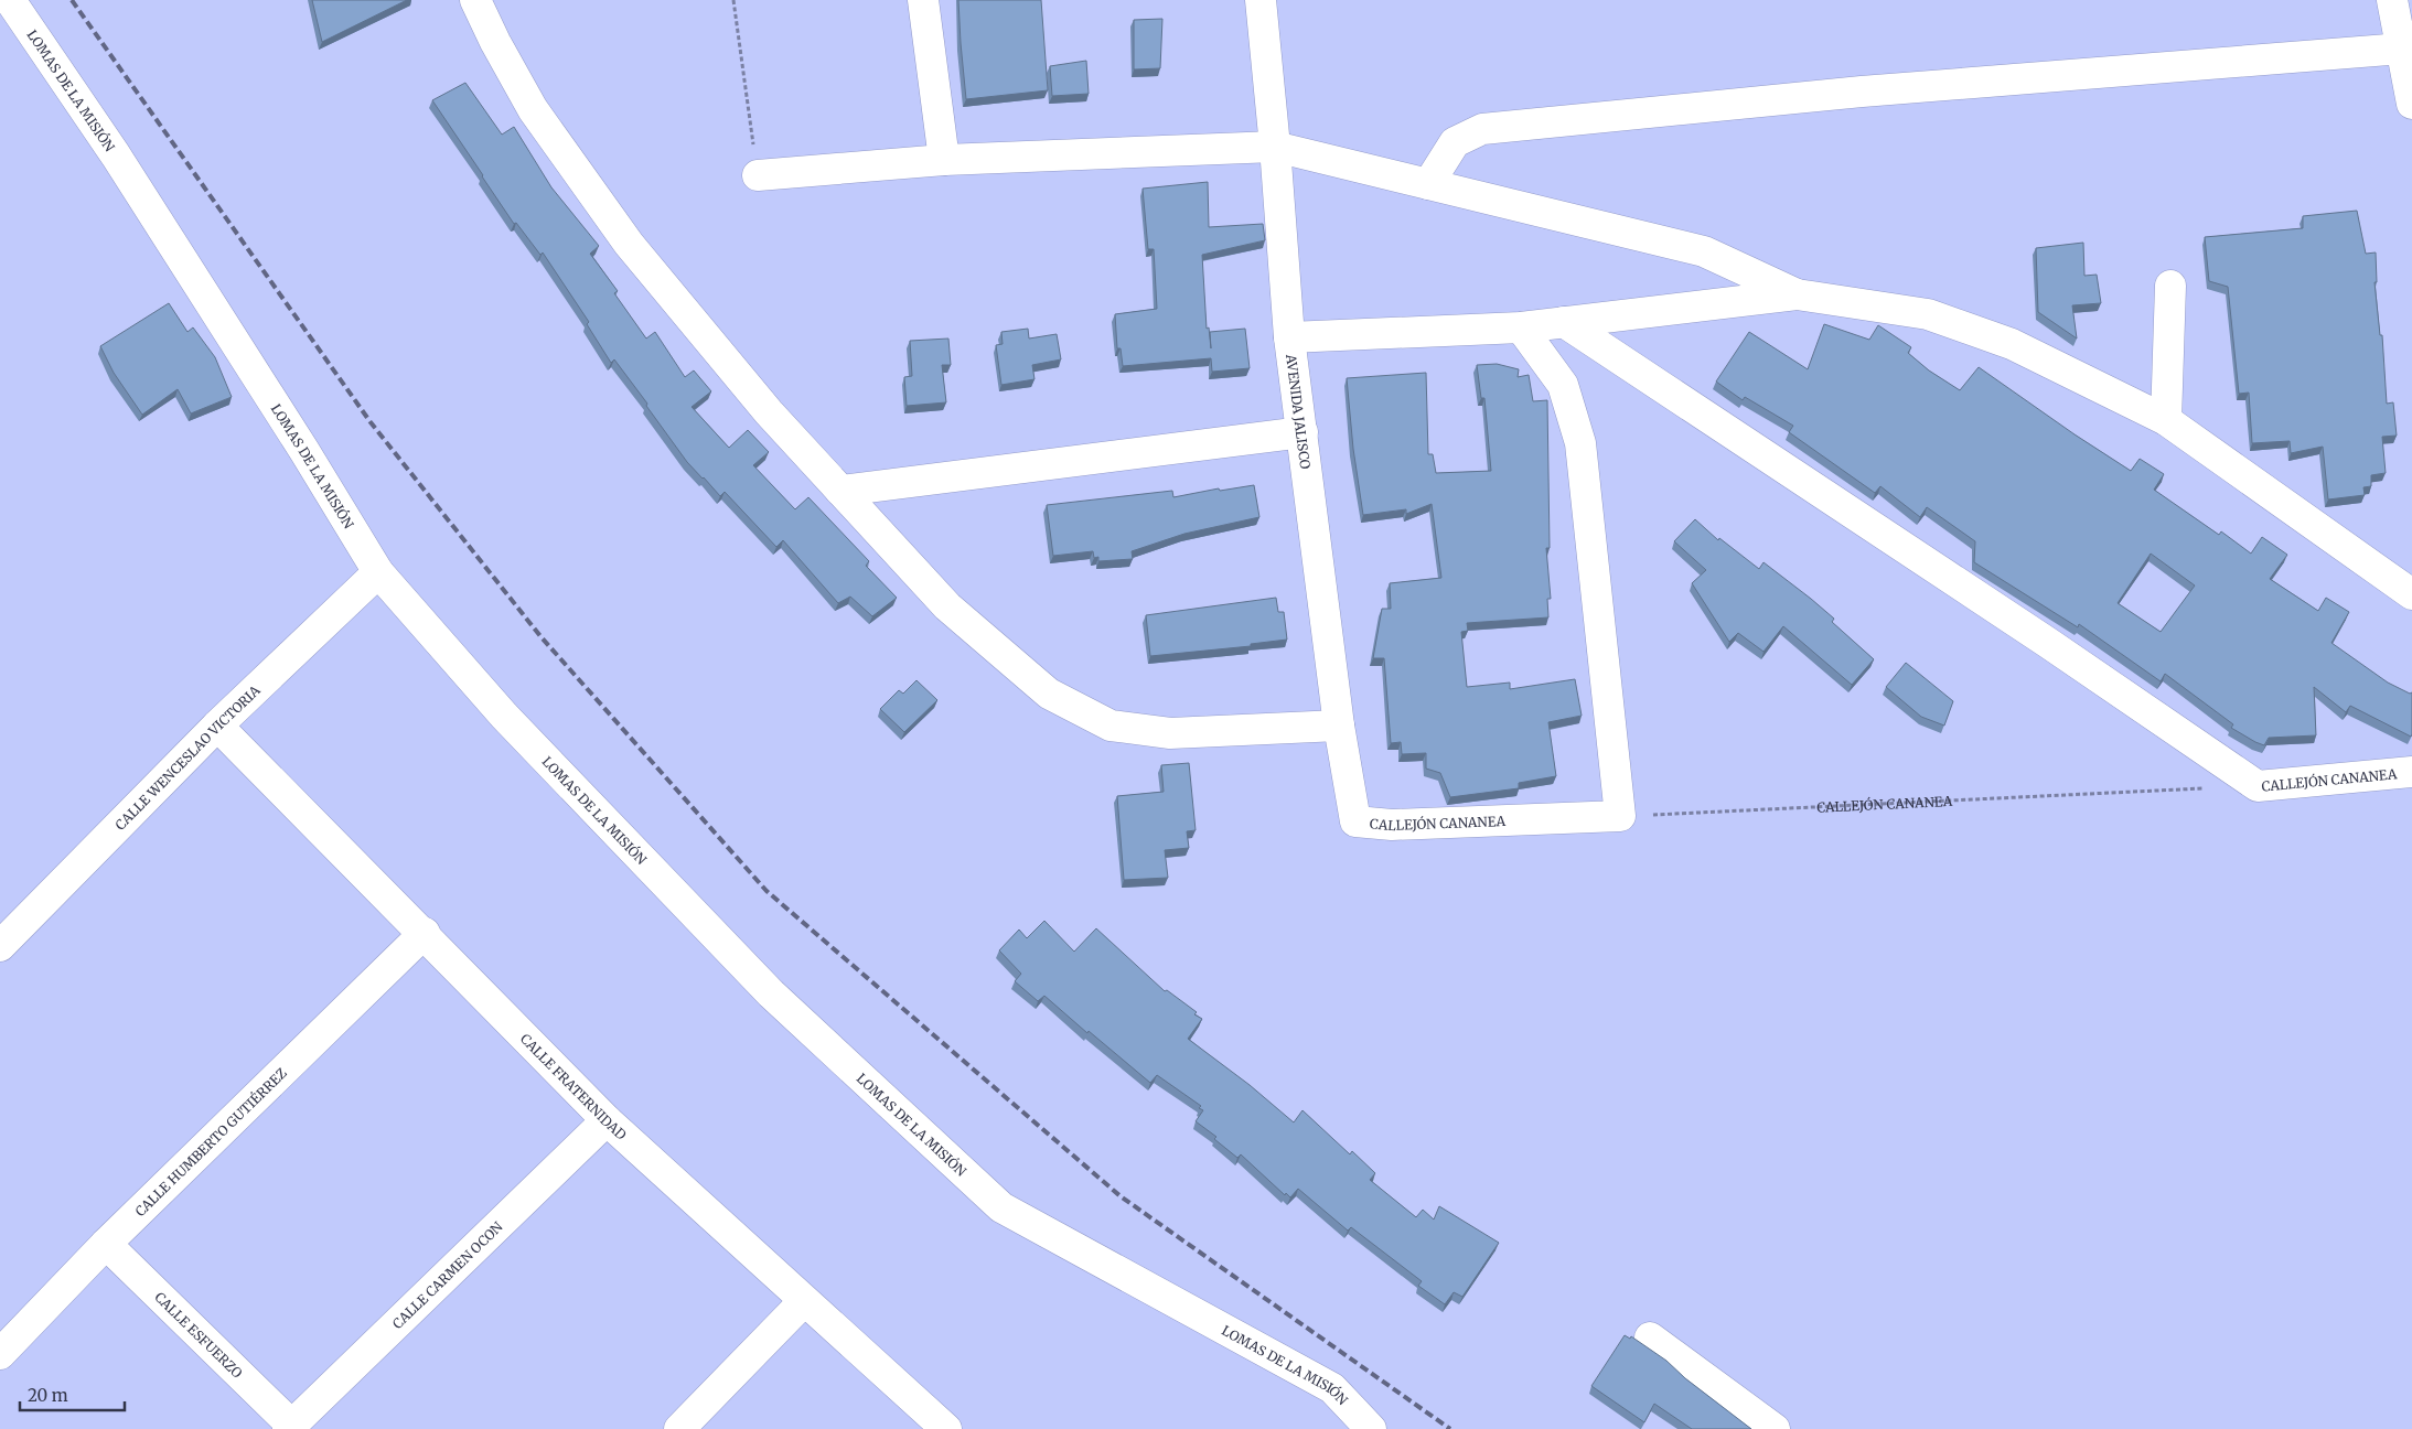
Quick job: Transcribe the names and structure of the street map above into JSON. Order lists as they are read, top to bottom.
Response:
{
  "streets": {
    "street": [
      "LOMAS DE LA MISIÓN",
      "AVENIDA JALISCO",
      "CALLE WENCESLAO VICTORIA",
      "CALLEJÓN CANANEA",
      "CALLE FRATERNIDAD",
      "CALLE HUMBERTO GUTIÉRREZ",
      "CALLE CARMEN OCON",
      "CALLE ESFUERZO"
    ]
  },
  "crossings": [
    ["LOMAS DE LA MISIÓN", "CALLE WENCESLAO VICTORIA"],
    ["AVENIDA JALISCO", "CALLEJÓN CANANEA"],
    ["CALLE WENCESLAO VICTORIA", "CALLE FRATERNIDAD"],
    ["CALLE FRATERNIDAD", "CALLE HUMBERTO GUTIÉRREZ"],
    ["CALLE FRATERNIDAD", "CALLE CARMEN OCON"],
    ["CALLE HUMBERTO GUTIÉRREZ", "CALLE ESFUERZO"],
    ["CALLE CARMEN OCON", "CALLE ESFUERZO"]
  ],
  "scale_bar": "20 m"
}
